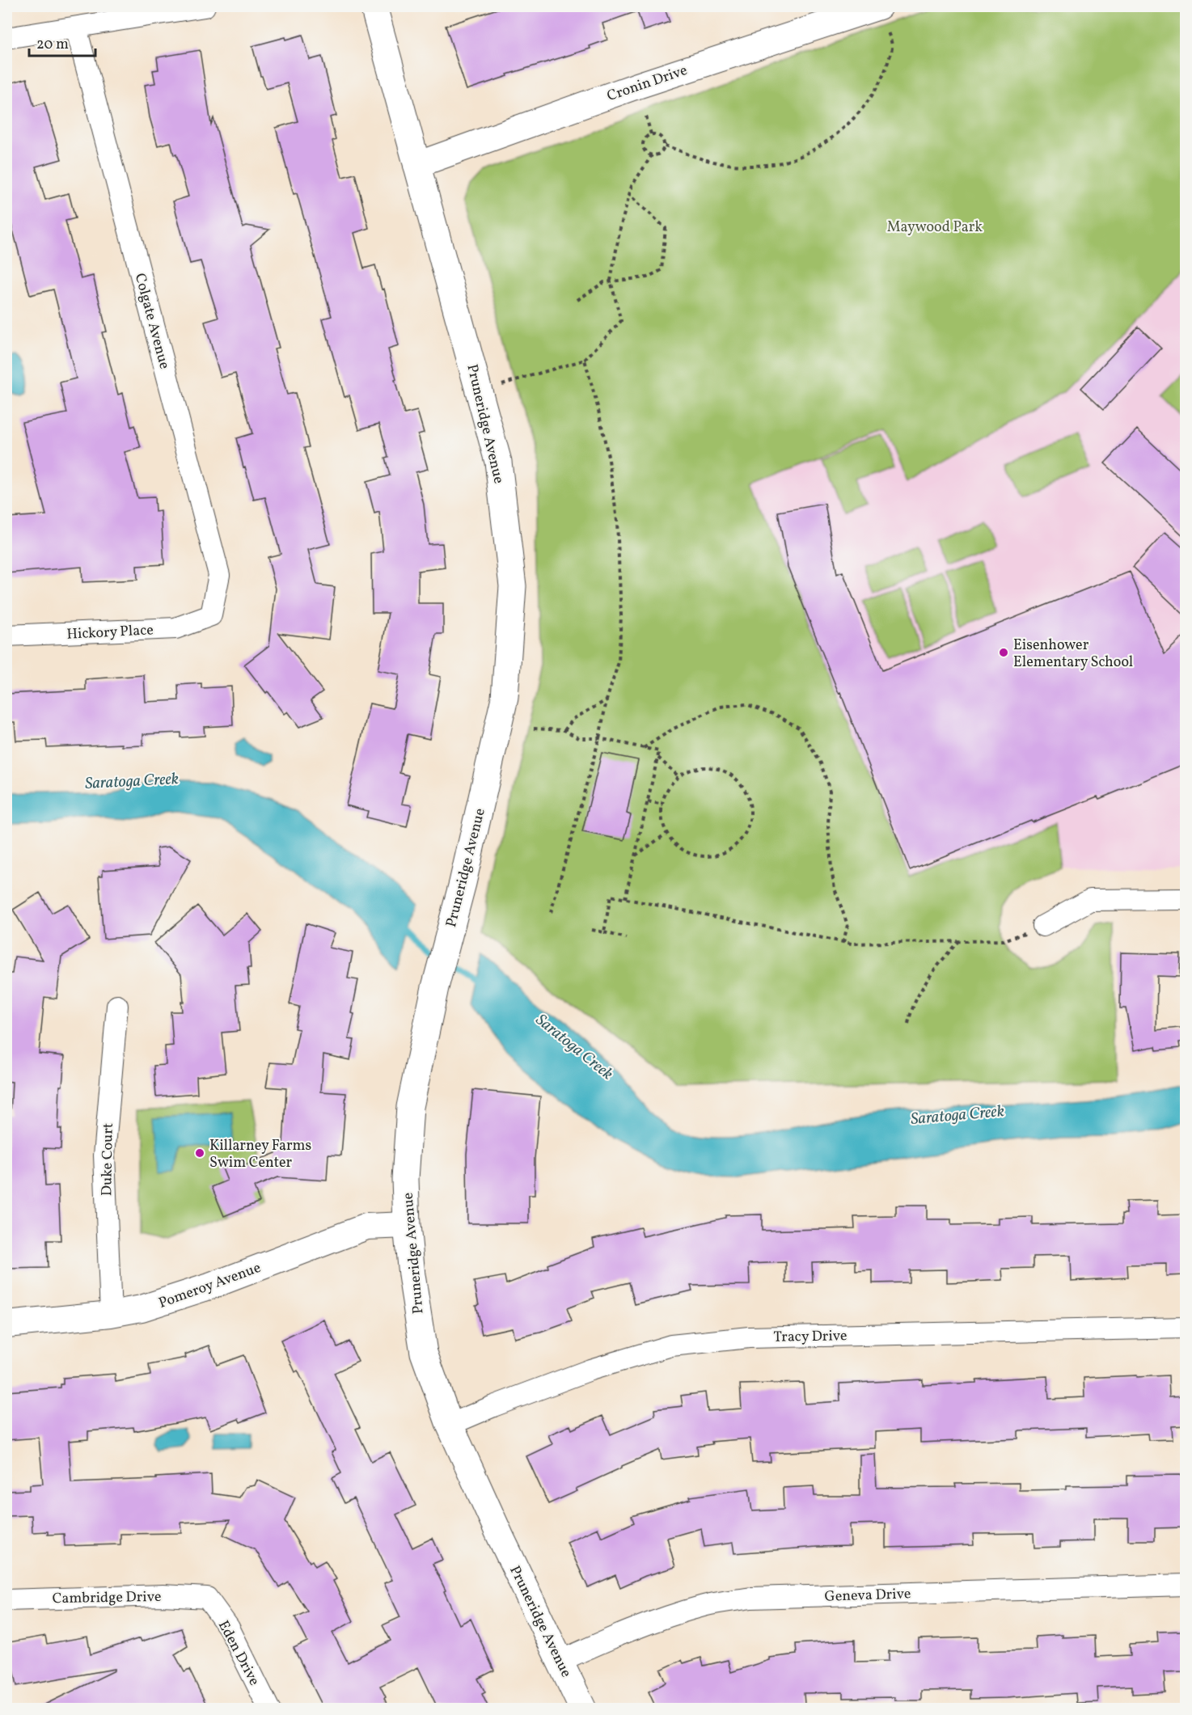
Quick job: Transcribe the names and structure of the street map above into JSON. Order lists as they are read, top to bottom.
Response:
{
  "streets": {
    "main road": ["Pruneridge Avenue"],
    "street": [
      "Cronin Drive",
      "Colgate Avenue",
      "Hickory Place",
      "Duke Court",
      "Pomeroy Avenue",
      "Tracy Drive",
      "Geneva Drive",
      "Cambridge Drive",
      "Eden Drive"
    ]
  },
  "crossings": [
    ["Cronin Drive", "Pruneridge Avenue"],
    ["Colgate Avenue", "Hickory Place"],
    ["Pruneridge Avenue", "Pomeroy Avenue"],
    ["Pruneridge Avenue", "Tracy Drive"],
    ["Pruneridge Avenue", "Geneva Drive"],
    ["Duke Court", "Pomeroy Avenue"],
    ["Cambridge Drive", "Eden Drive"]
  ],
  "water": ["Saratoga Creek"],
  "parks": ["Maywood Park"],
  "places": ["Eisenhower Elementary School", "Killarney Farms Swim Center"],
  "scale_bar": "20 m"
}
